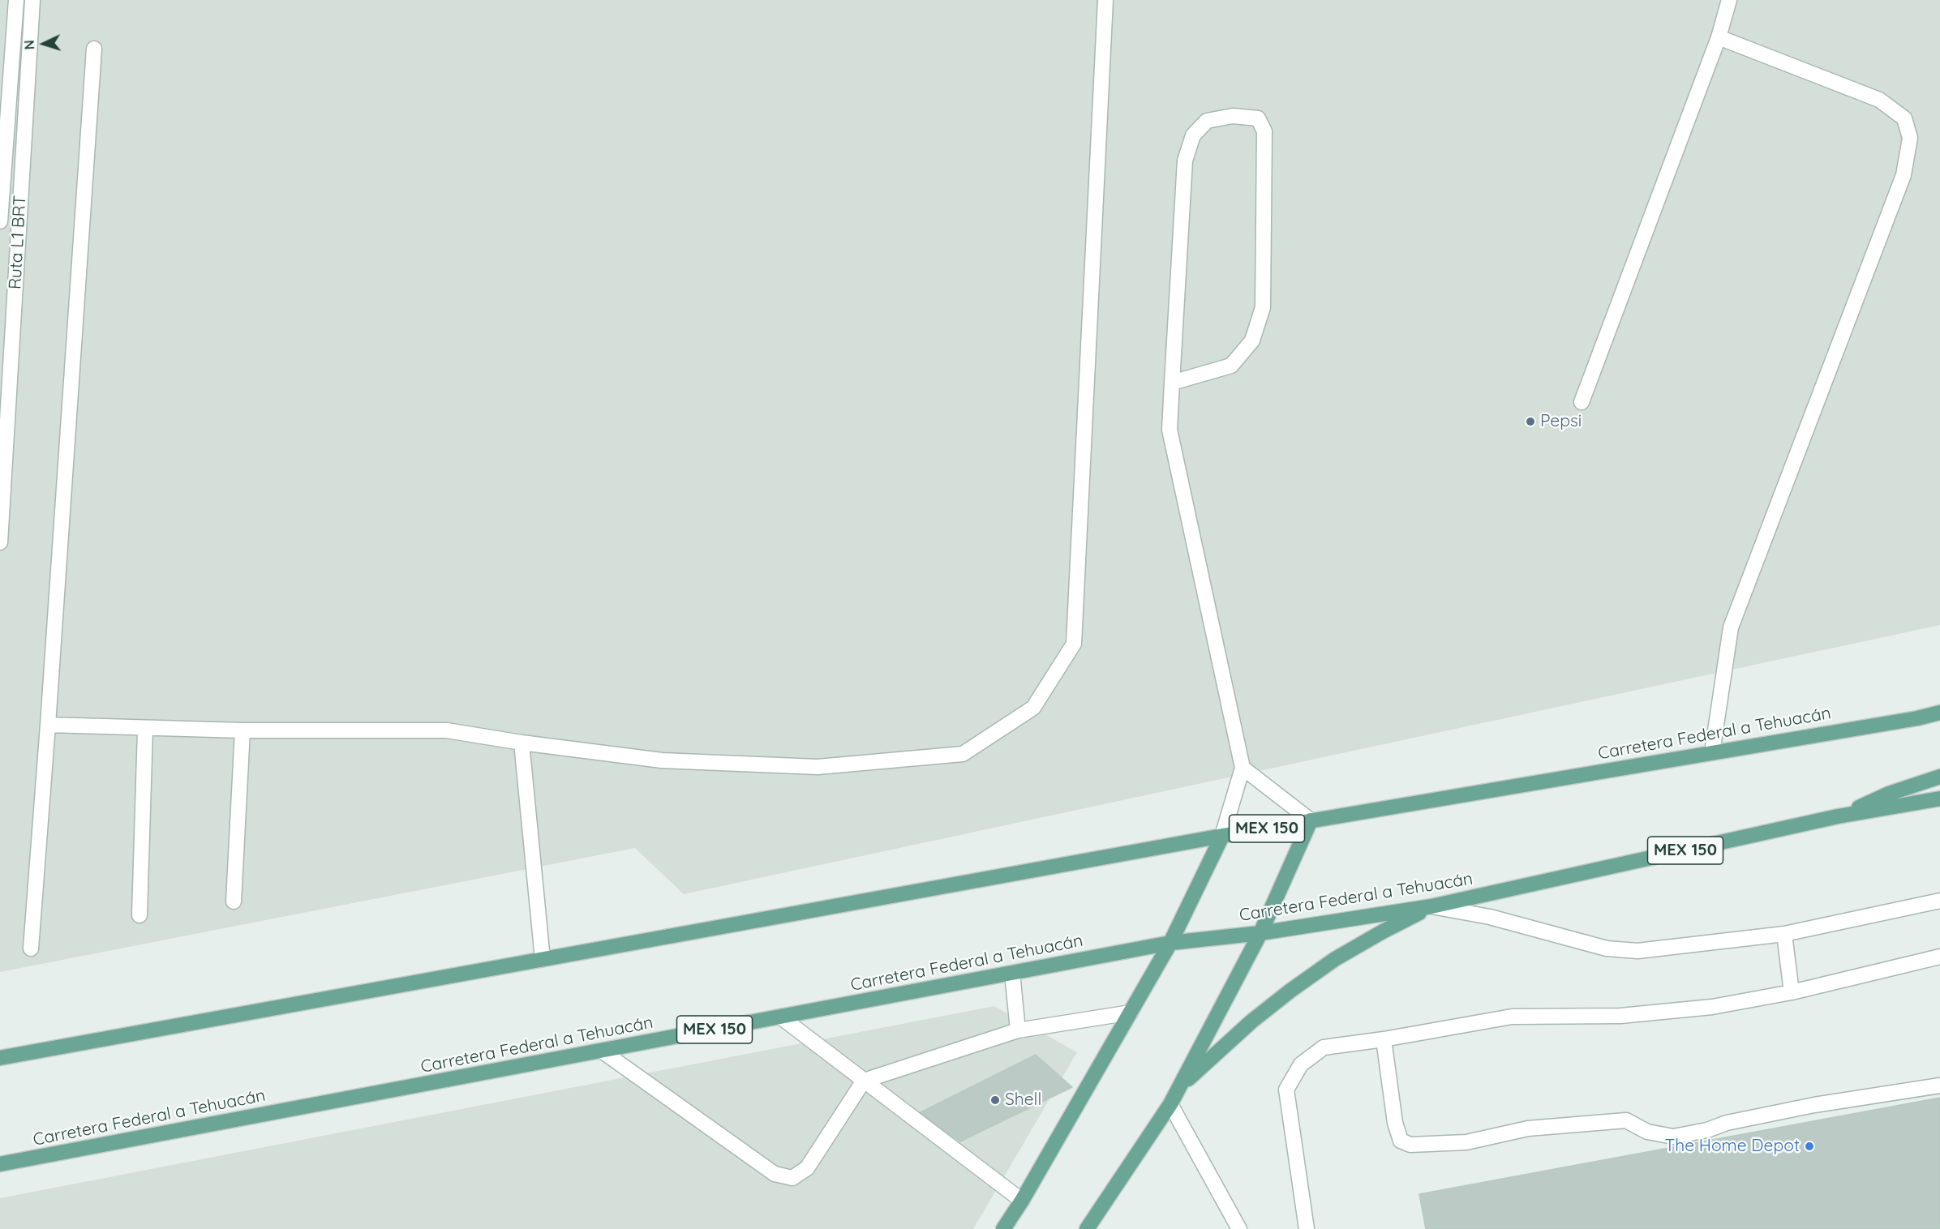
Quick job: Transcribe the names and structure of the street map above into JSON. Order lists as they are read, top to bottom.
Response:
{
  "streets": {
    "main road": ["Carretera Federal a Tehuacán", "MEX 150"],
    "lane": ["Ruta L1 BRT"]
  },
  "places": ["Pepsi", "Shell", "The Home Depot"],
  "north": "left"
}
